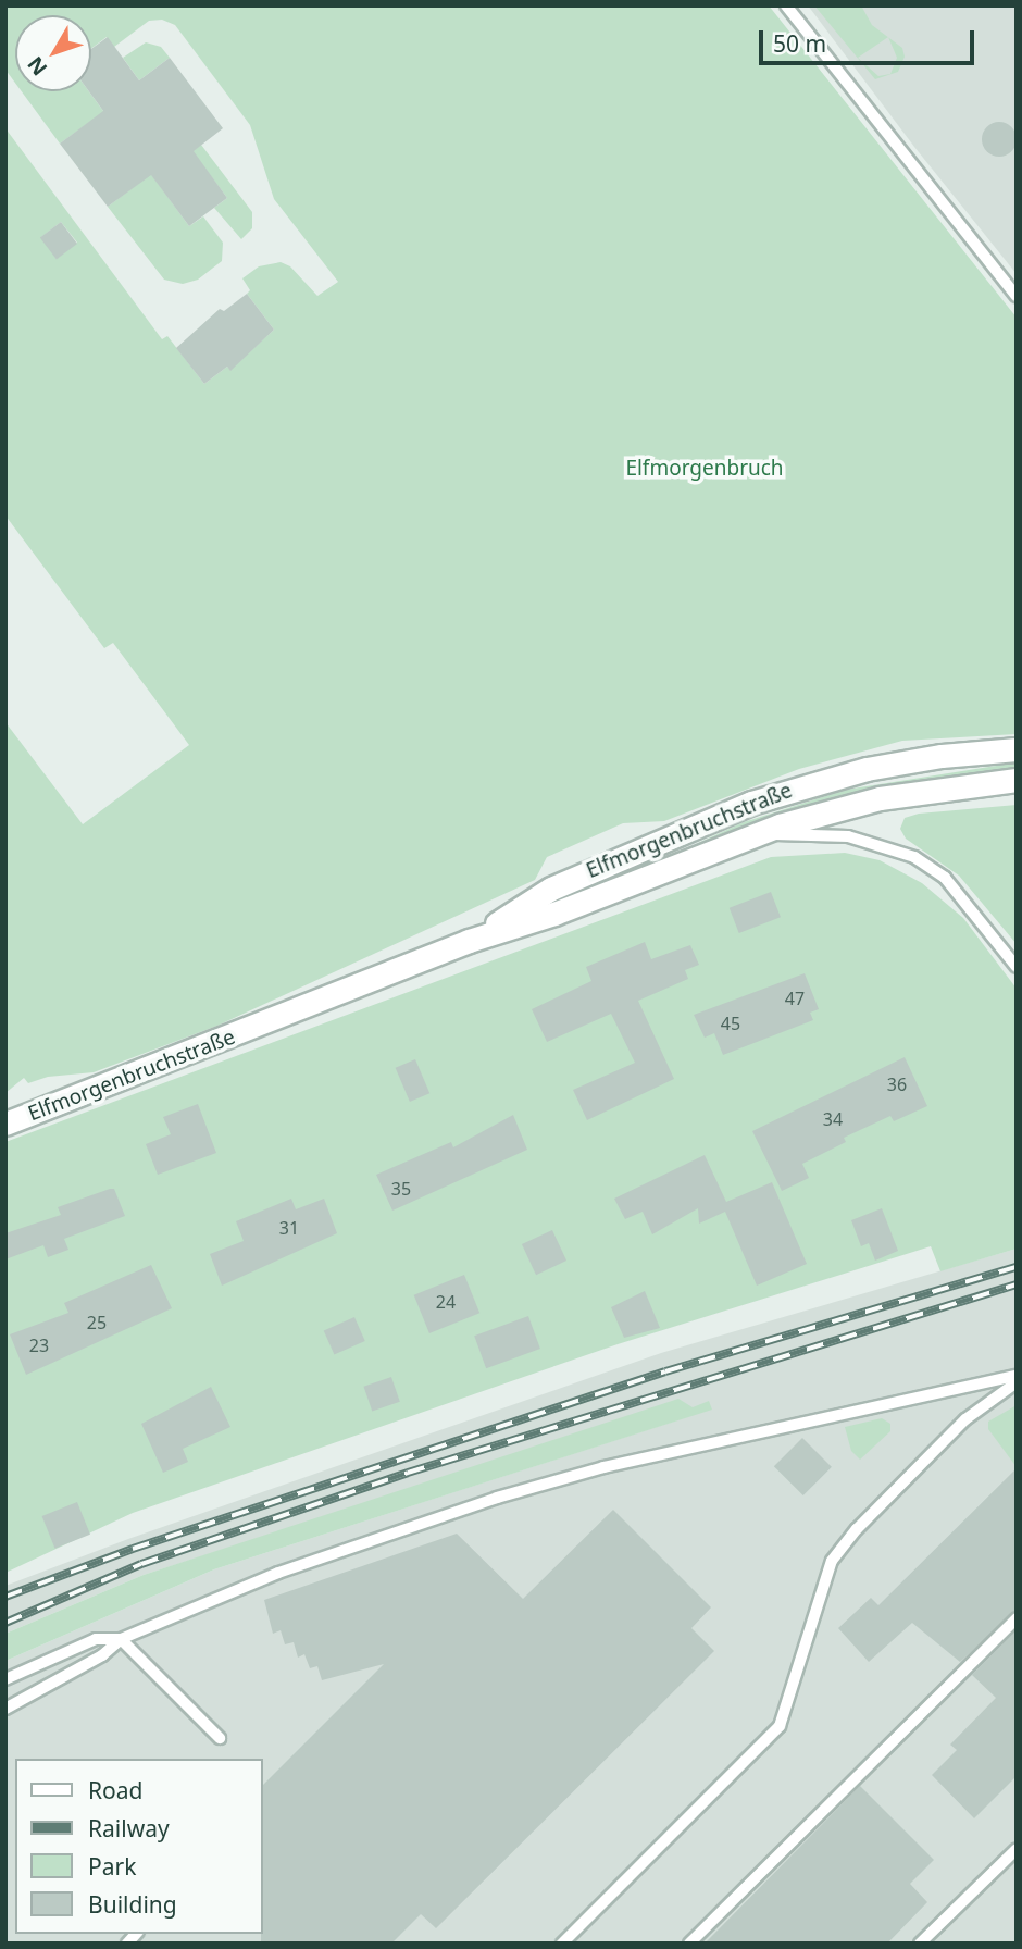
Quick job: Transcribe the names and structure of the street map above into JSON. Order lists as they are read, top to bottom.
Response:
{
  "streets": {
    "main road": ["Elfmorgenbruchstraße"]
  },
  "parks": ["Elfmorgenbruch"],
  "house_numbers": [
    "47",
    "45",
    "36",
    "34",
    "35",
    "31",
    "24",
    "25",
    "23"
  ],
  "legend": [
    "Road",
    "Railway",
    "Park",
    "Building"
  ],
  "scale_bar": "50 m",
  "north": "bottom left"
}
